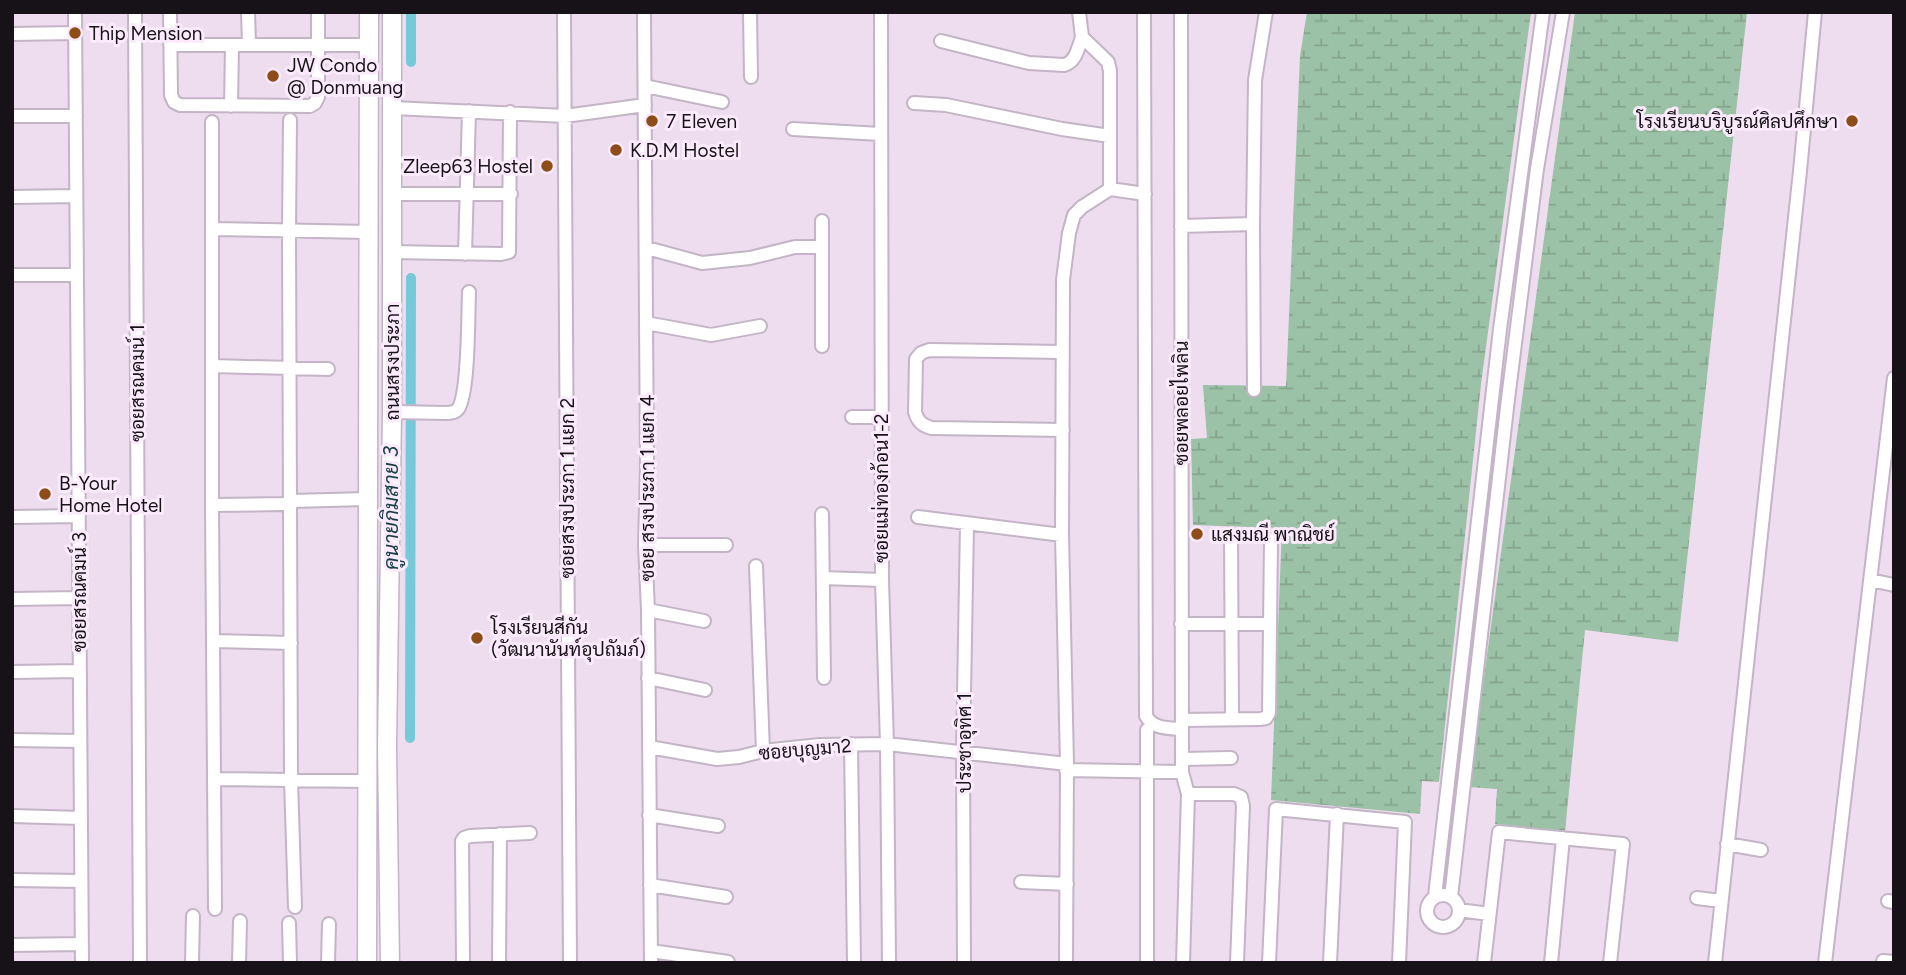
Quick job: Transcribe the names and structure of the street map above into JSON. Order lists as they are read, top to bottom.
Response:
{
  "streets": {
    "main road": ["ถนนสรงประภา"],
    "street": [
      "ซอยสรณคมน์ 1",
      "ซอยพลอยไพลิน",
      "ซอยสรงประภา 1 แยก 2",
      "ซอย สรงประภา 1 แยก 4",
      "ซอยแม่ทองก้อน1-2",
      "ซอยสรณคมน์ 3",
      "ประชาอุทิศ 1",
      "ซอยบุญมา2"
    ]
  },
  "crossings": [
    ["ซอยพลอยไพลิน", "ซอยบุญมา2"],
    ["ซอย สรงประภา 1 แยก 4", "ซอยบุญมา2"],
    ["ซอยแม่ทองก้อน1-2", "ซอยบุญมา2"],
    ["ประชาอุทิศ 1", "ซอยบุญมา2"]
  ],
  "water": ["คูนายกิมสาย 3"],
  "places": [
    "Thip Mension",
    "JW Condo @ Donmuang",
    "7 Eleven",
    "โรงเรียนบริบูรณ์ศิลปศึกษา",
    "K.D.M Hostel",
    "Zleep63 Hostel",
    "B-Your Home Hotel",
    "แสงมณี พาณิชย์",
    "โรงเรียนสีกัน (วัฒนานันท์อุปถัมภ์)"
  ]
}
